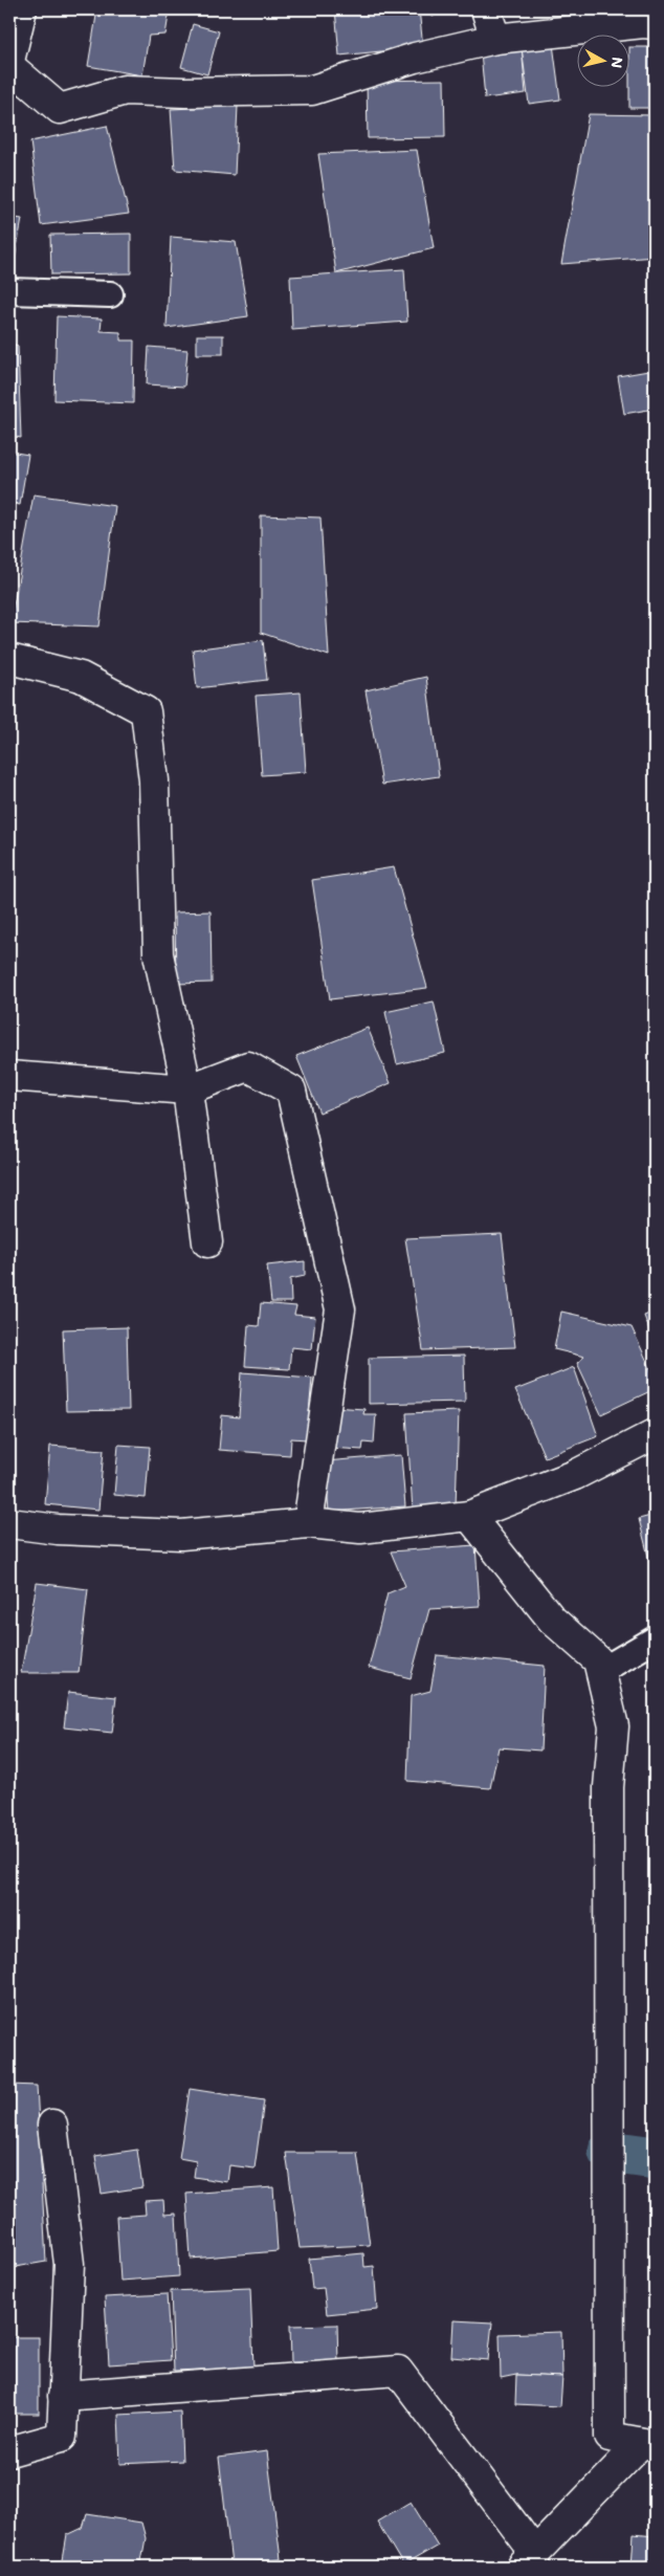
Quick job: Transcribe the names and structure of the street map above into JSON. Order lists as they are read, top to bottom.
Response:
{
  "north": "right"
}
